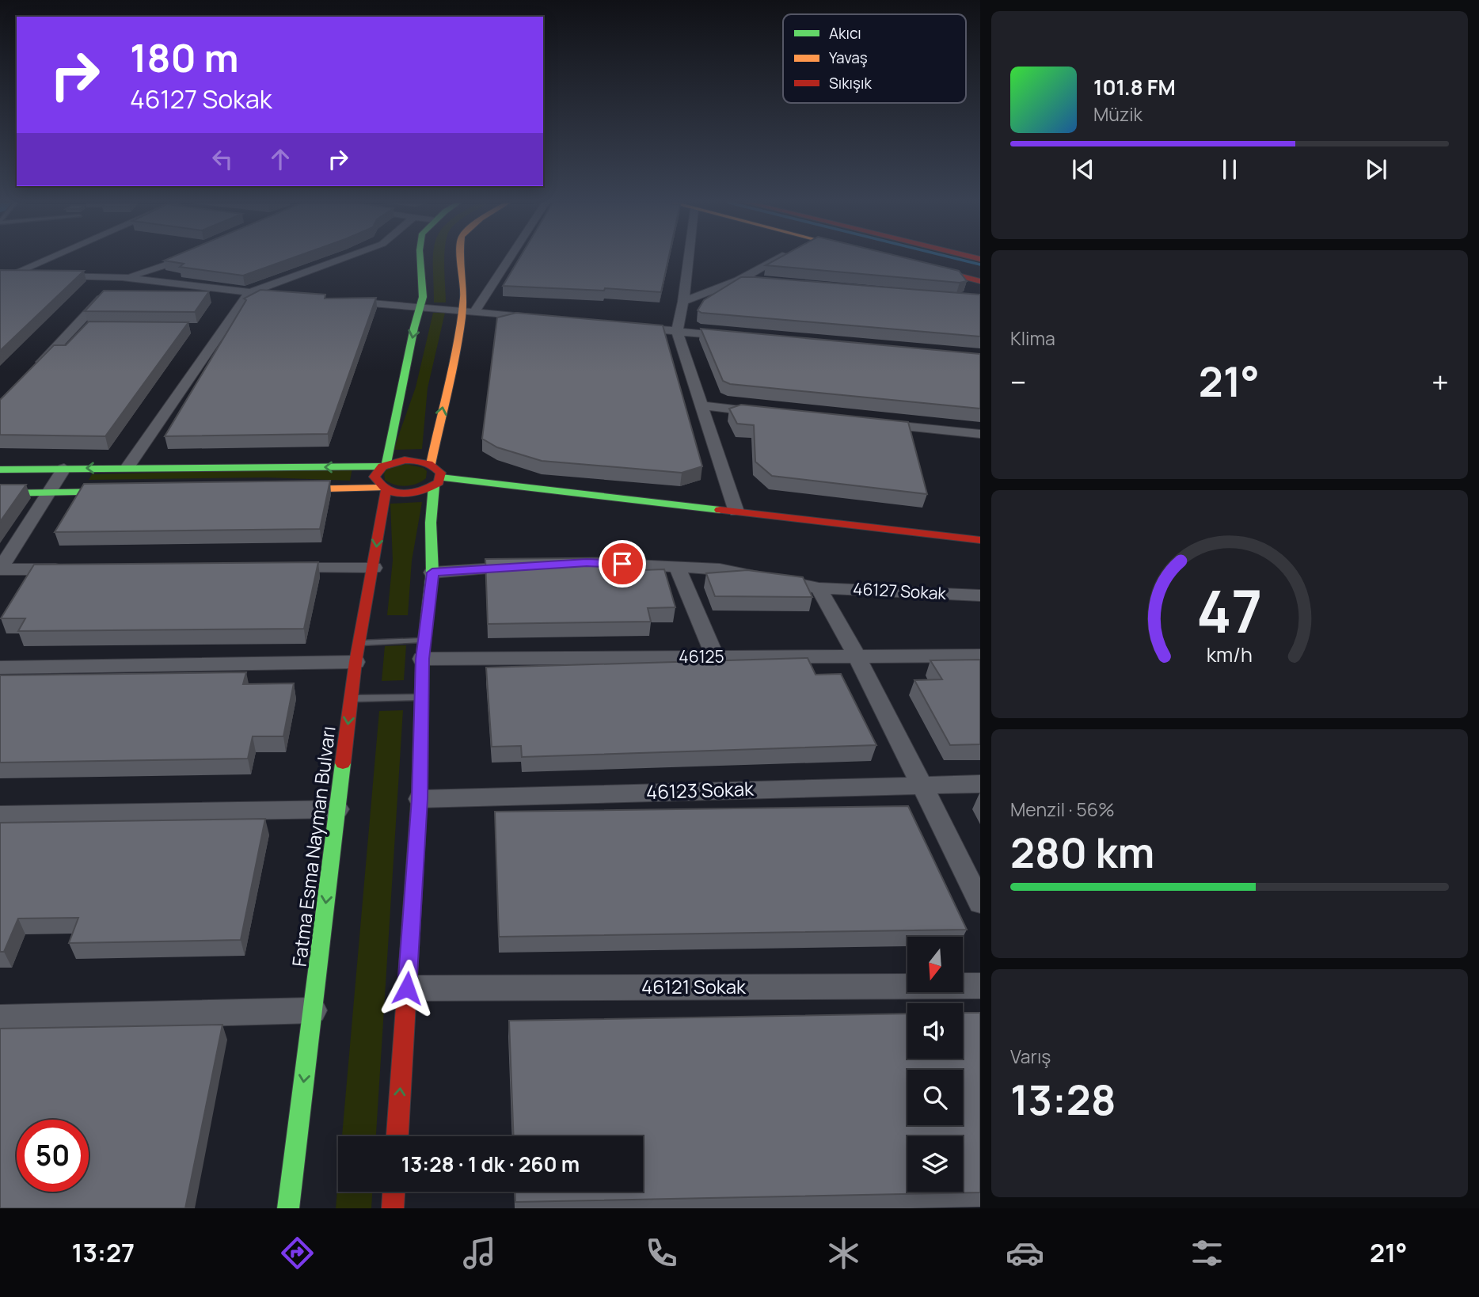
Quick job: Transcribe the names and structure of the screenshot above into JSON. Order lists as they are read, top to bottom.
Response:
{
  "streets": {
    "street": [
      "46127 Sokak",
      "46125",
      "46123 Sokak",
      "Fatma Esma Nayman Bulvarı",
      "46121 Sokak"
    ]
  },
  "crossings": [
    ["46127 Sokak", "46125"],
    ["46127 Sokak", "46123 Sokak"]
  ],
  "legend": ["Akıcı", "Yavaş", "Sıkışık"],
  "north": "bottom",
  "page": {
    "turn": ["180 m", "46127 Sokak"],
    "song": ["101.8 FM", "Müzik"],
    "tile": [
      "Klima",
      ["Menzil · 56%", "280 km"],
      ["Varış", "13:28"]
    ],
    "heat": ["−", "21°", "+"],
    "limit": "50",
    "trip": "13:28 · 1 dk · 260 m",
    "tabs": ["13:27", "21°"],
    "gauge": ["47", "km/h"]
  }
}
